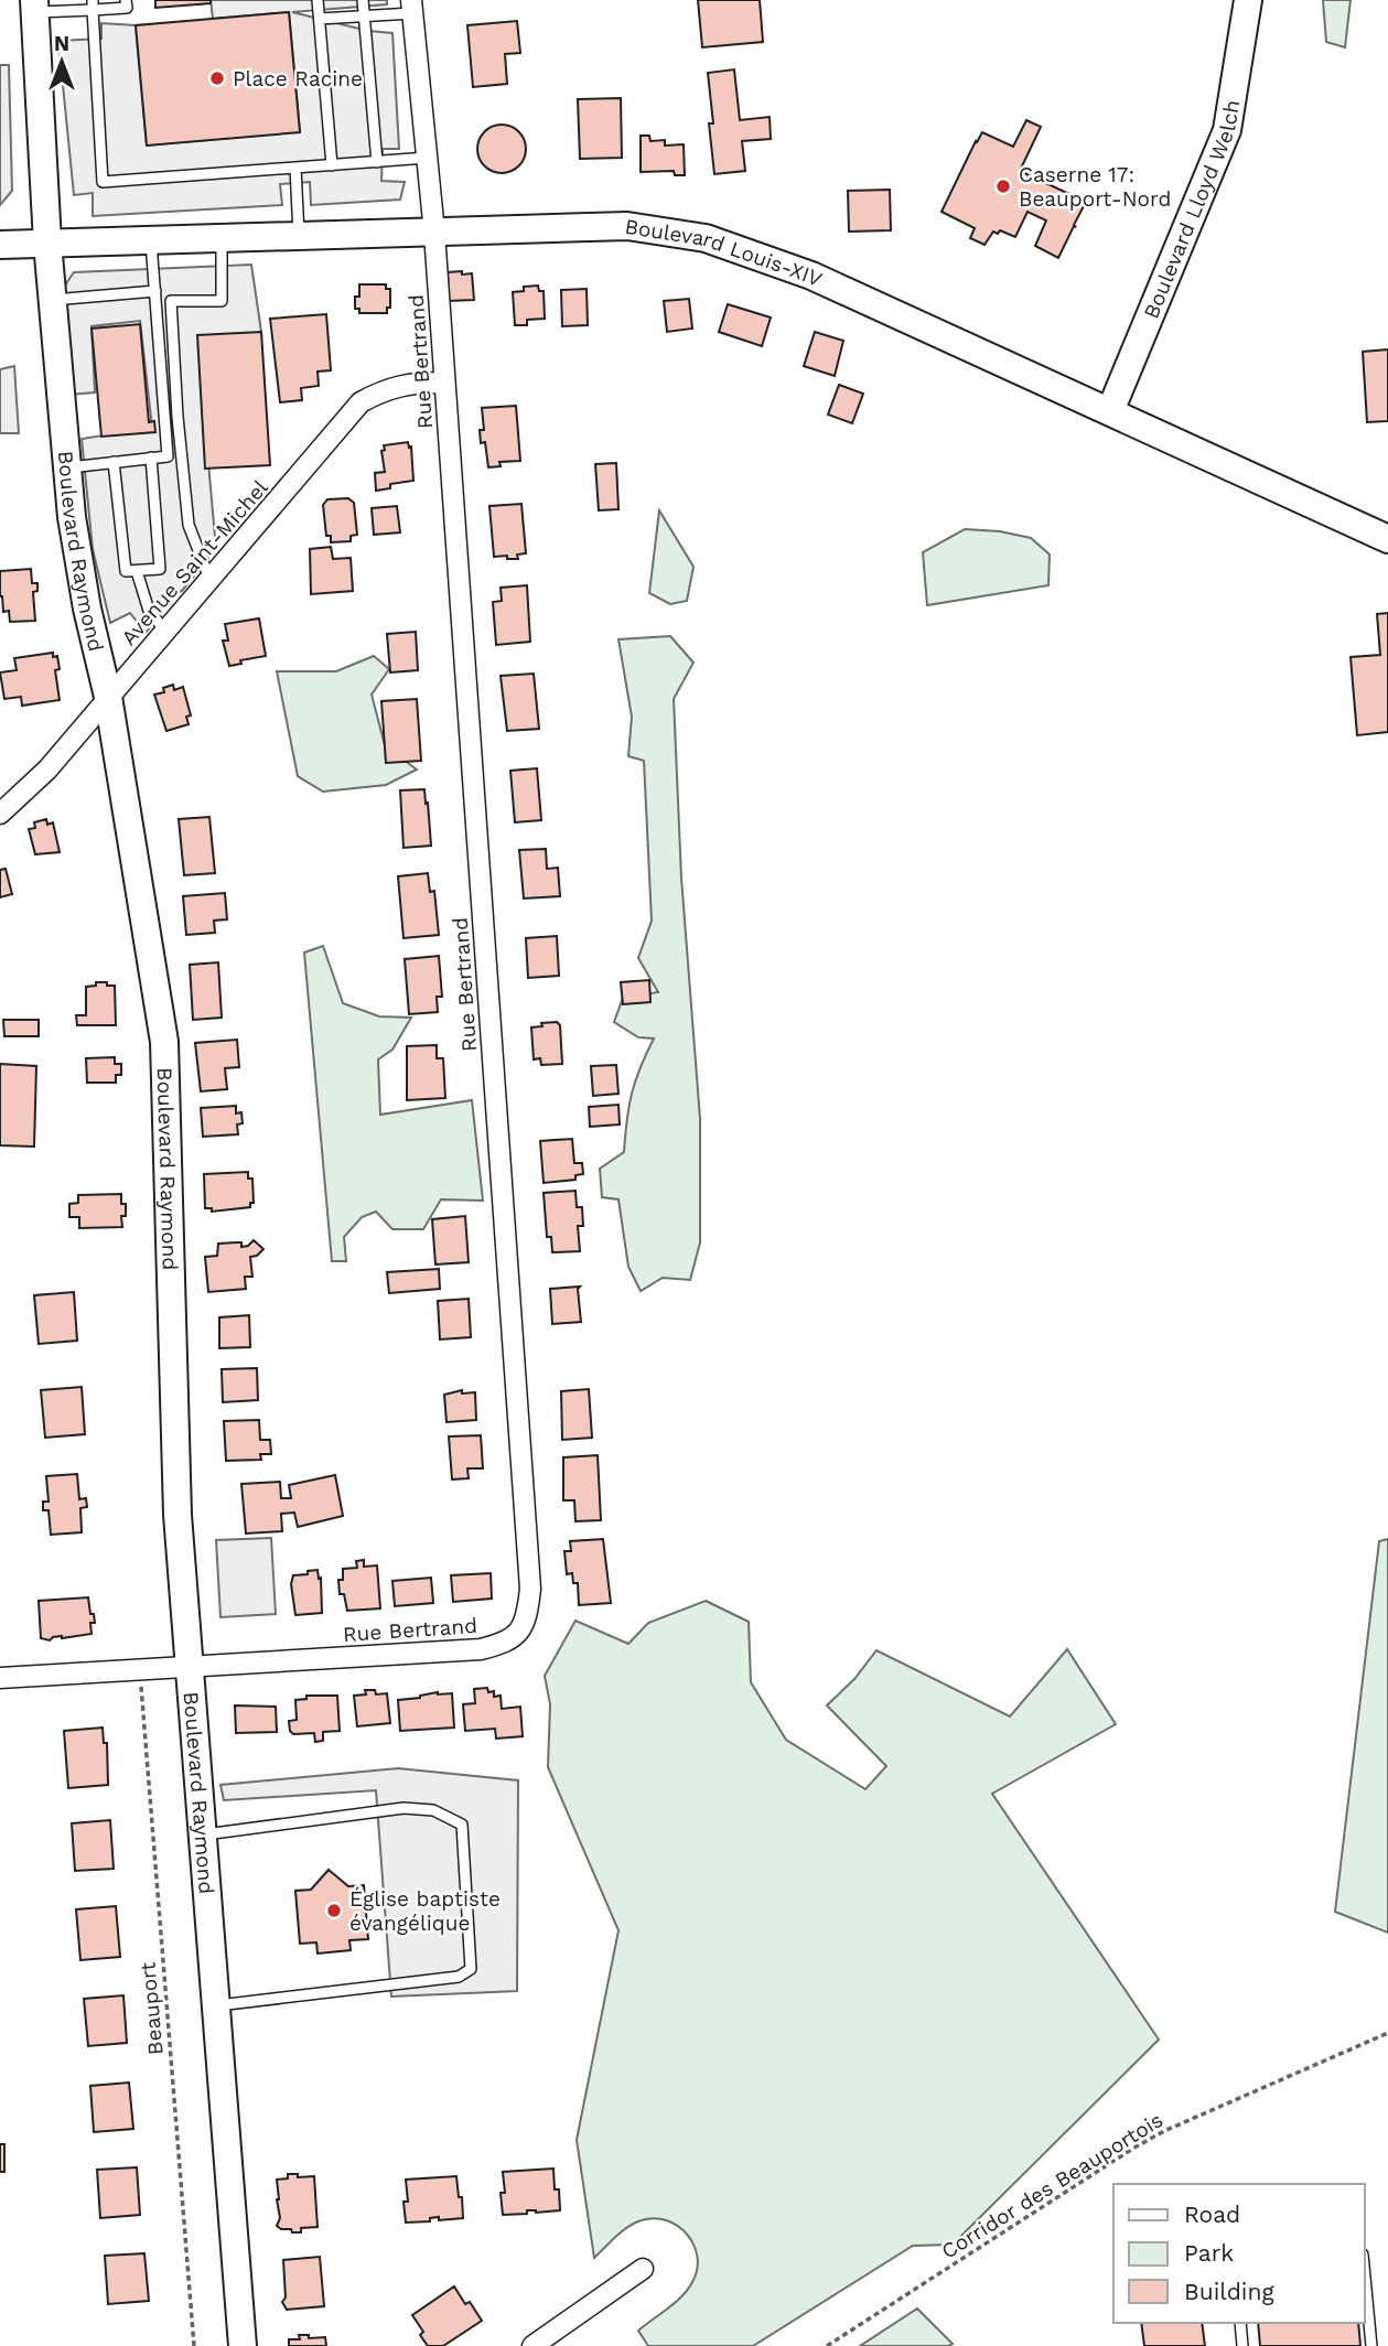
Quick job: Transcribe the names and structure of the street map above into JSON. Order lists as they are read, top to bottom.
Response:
{
  "streets": {
    "street": [
      "Boulevard Lloyd Welch",
      "Boulevard Louis-XIV",
      "Rue Bertrand",
      "Boulevard Raymond",
      "Avenue Saint-Michel"
    ],
    "path": ["Beauport", "Corridor des Beauportois"]
  },
  "crossings": [
    ["Boulevard Lloyd Welch", "Boulevard Louis-XIV"],
    ["Boulevard Louis-XIV", "Rue Bertrand"],
    ["Boulevard Louis-XIV", "Boulevard Raymond"],
    ["Rue Bertrand", "Boulevard Raymond"],
    ["Rue Bertrand", "Avenue Saint-Michel"],
    ["Rue Bertrand", "Beauport"],
    ["Boulevard Raymond", "Avenue Saint-Michel"]
  ],
  "places": ["Place Racine", "Caserne 17: Beauport-Nord", "Église baptiste évangélique"],
  "legend": ["Road", "Park", "Building"],
  "north": "top"
}
